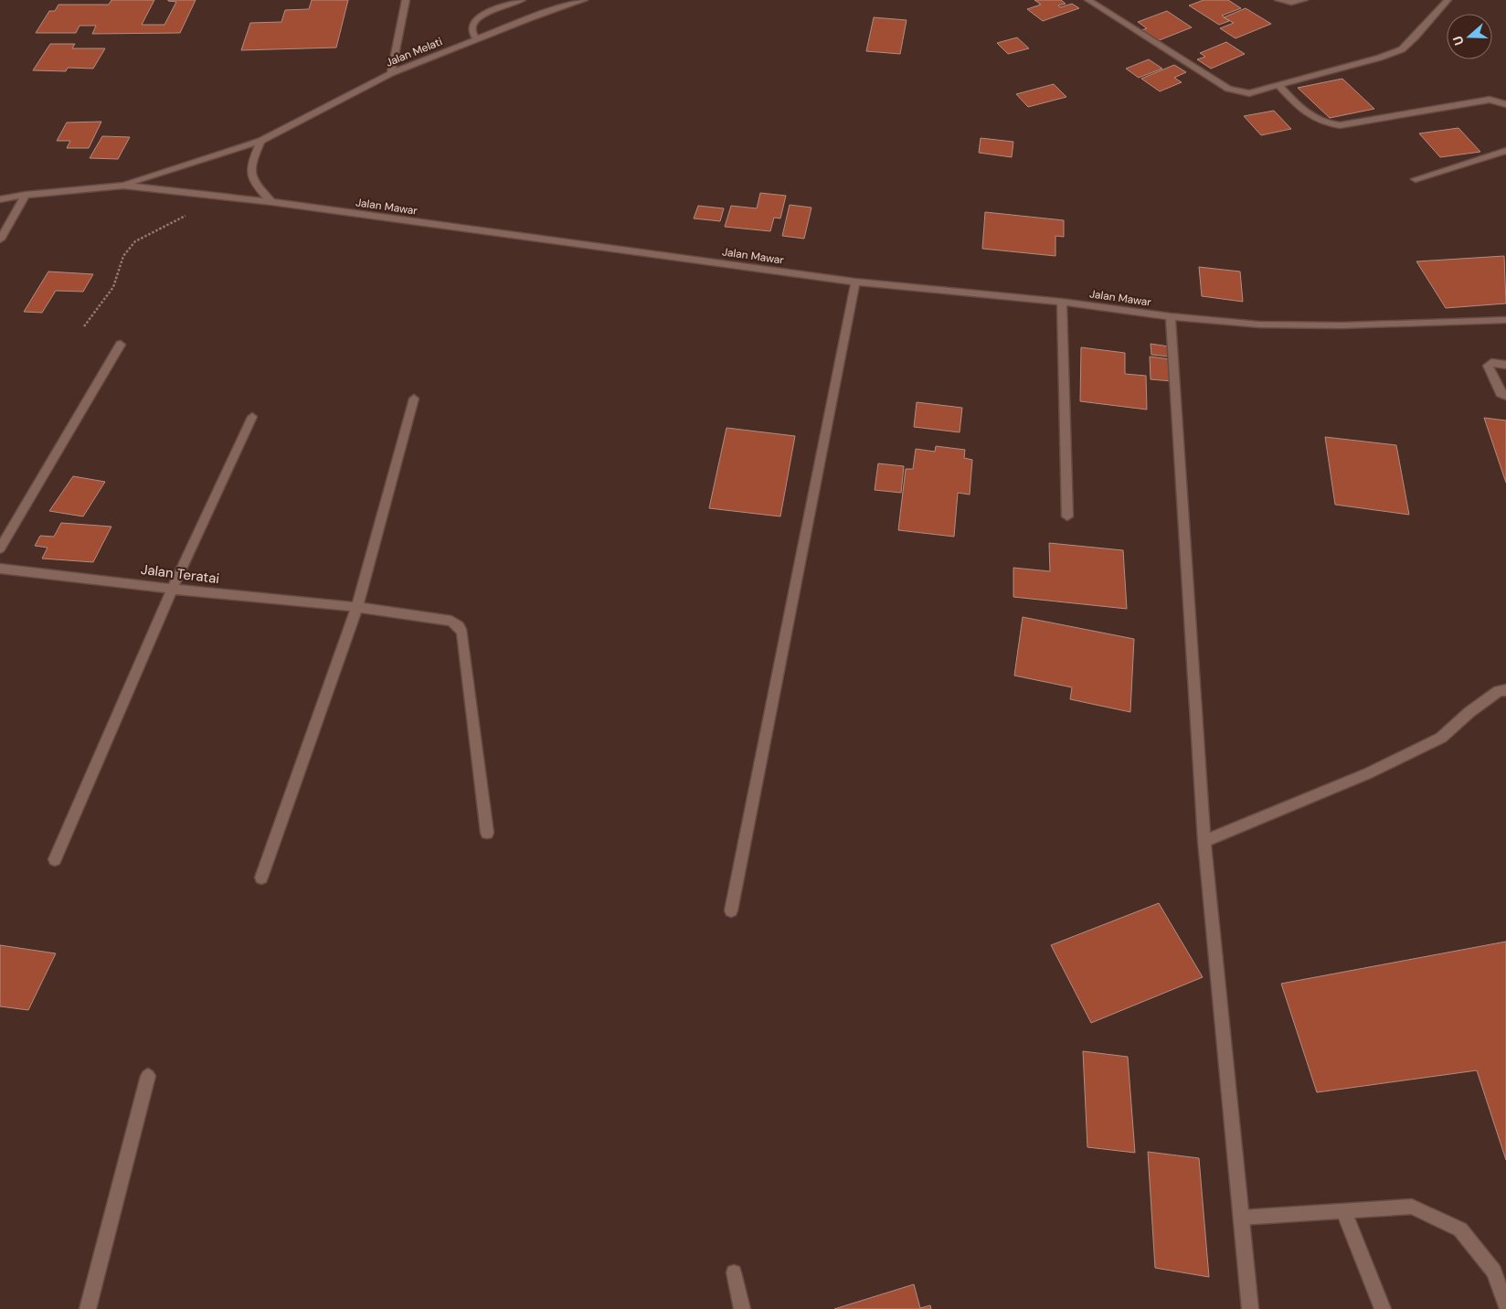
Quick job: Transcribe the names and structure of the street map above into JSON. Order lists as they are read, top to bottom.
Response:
{
  "streets": {
    "street": ["Jalan Melati", "Jalan Mawar", "Jalan Teratai"]
  },
  "crossings": [
    ["Jalan Melati", "Jalan Mawar"]
  ],
  "north": "left"
}
